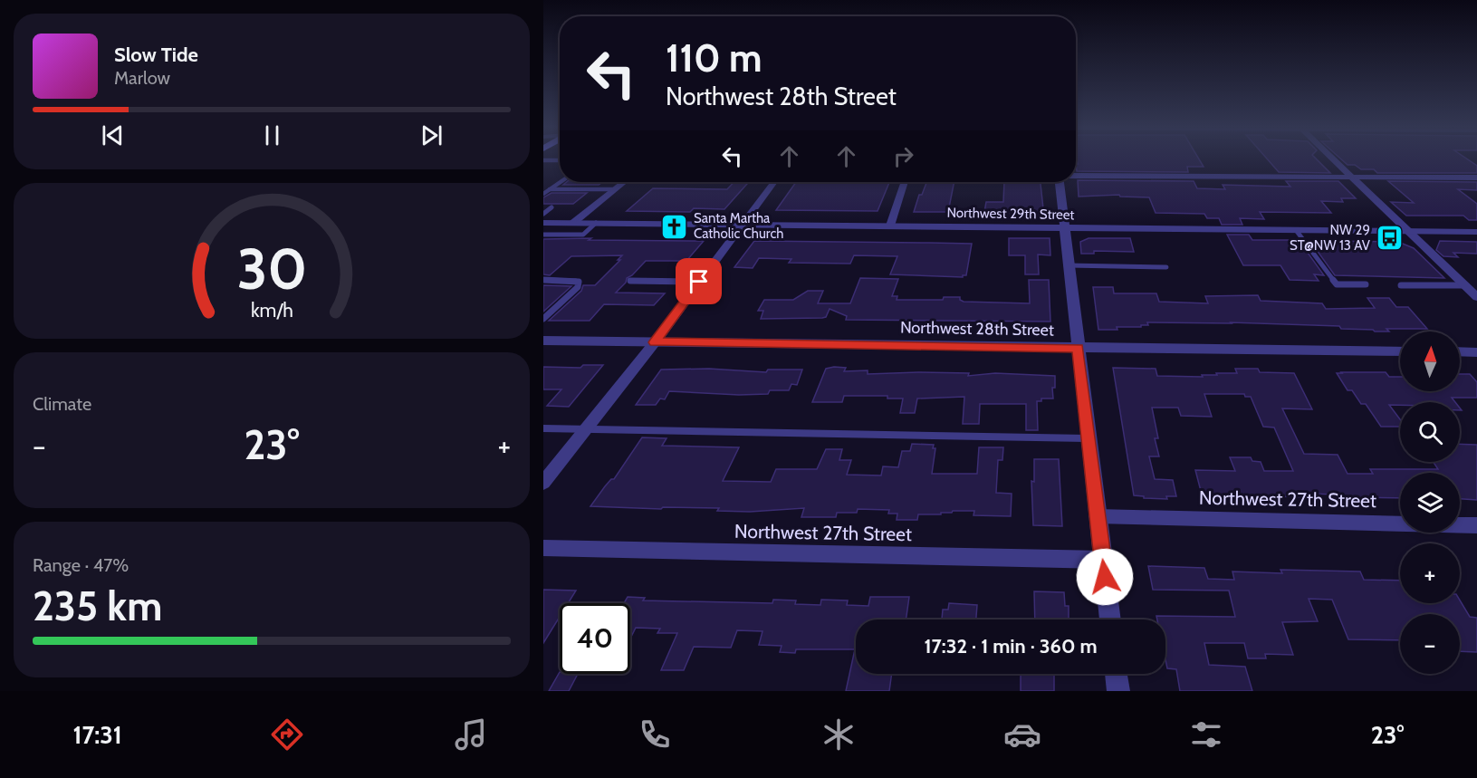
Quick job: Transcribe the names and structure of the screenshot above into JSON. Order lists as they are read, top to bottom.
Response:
{
  "streets": {
    "street": ["Northwest 29th Street", "Northwest 28th Street", "Northwest 27th Street"]
  },
  "places": {
    "church": ["Santa Martha Catholic Church"],
    "bus stop": ["NW 29 ST@NW 13 AV"]
  },
  "north": "top",
  "page": {
    "turn": ["110 m", "Northwest 28th Street"],
    "song": ["Slow Tide", "Marlow"],
    "map_buttons": ["+", "−"],
    "tile": [
      "Climate",
      ["Range · 47%", "235 km"]
    ],
    "heat": ["−", "23°", "+"],
    "limit": "40",
    "trip": "17:32 · 1 min · 360 m",
    "tabs": ["17:31", "23°"],
    "gauge": ["30", "km/h"]
  }
}
